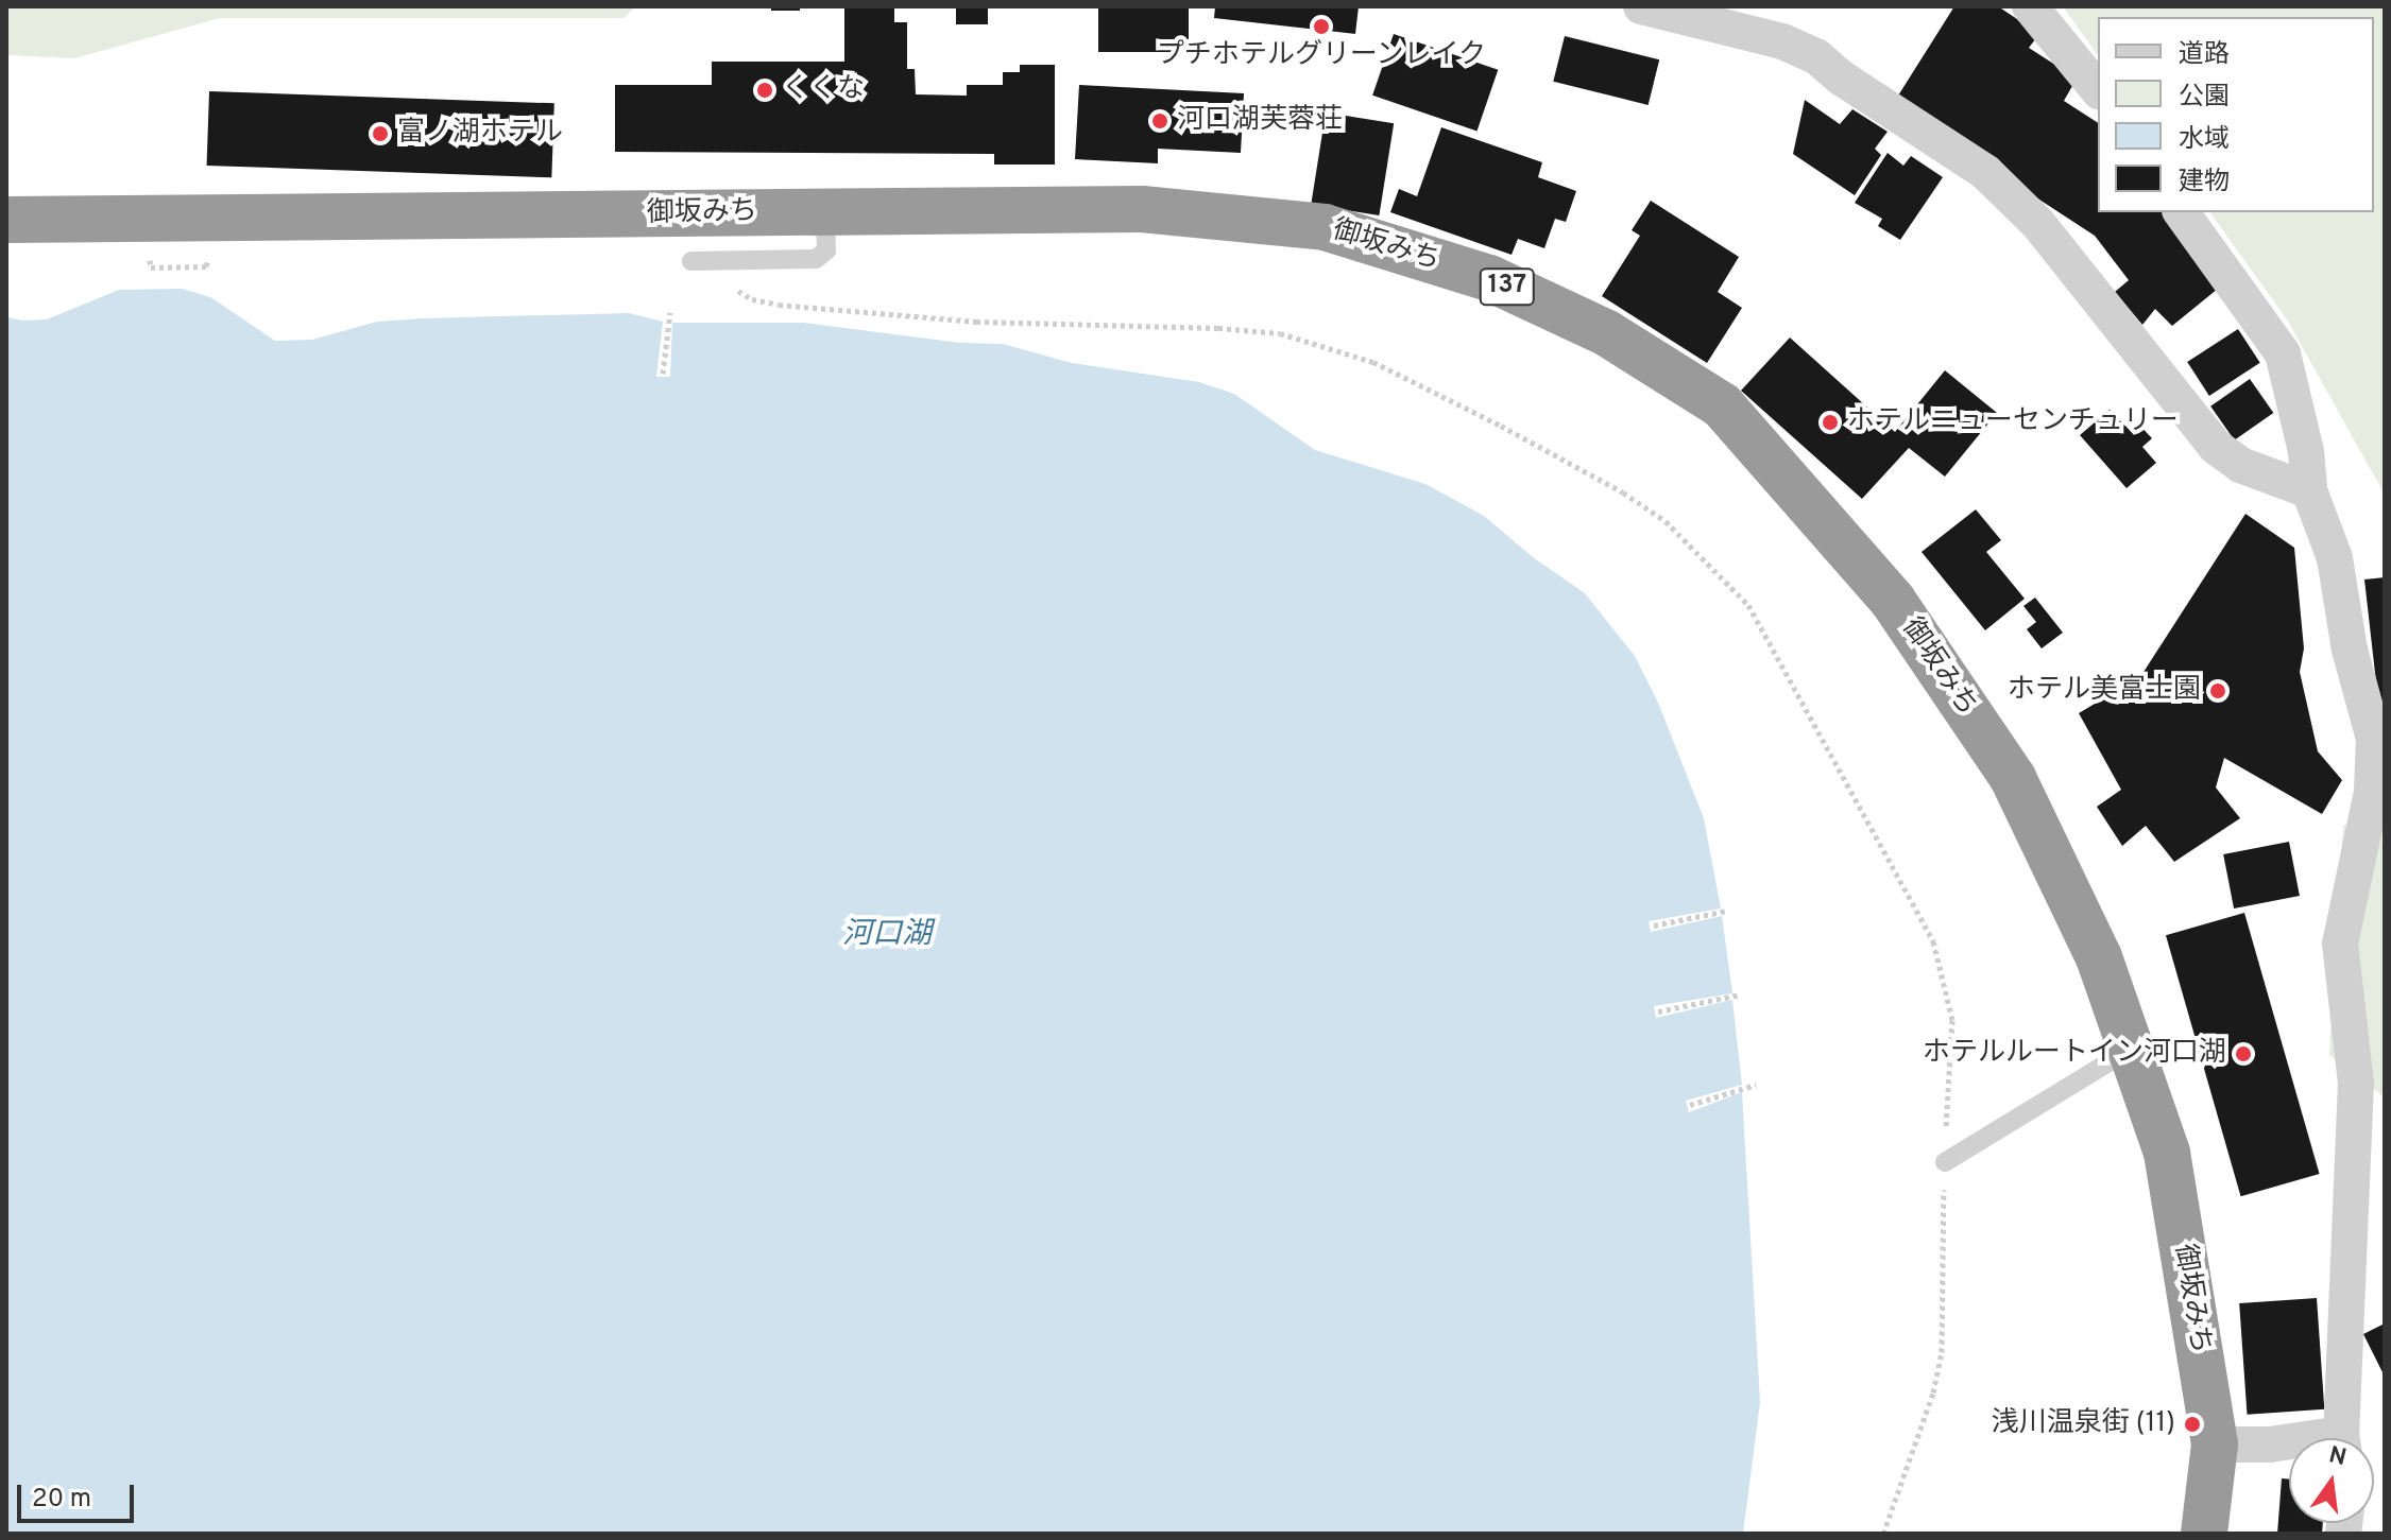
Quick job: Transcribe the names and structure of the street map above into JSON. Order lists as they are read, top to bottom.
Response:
{
  "streets": {
    "highway": ["御坂みち", "137"]
  },
  "water": ["河口湖"],
  "places": [
    "プチホテルグリーンレイク",
    "くくな",
    "河口湖芙蓉荘",
    "富ノ湖ホテル",
    "ホテルニューセンチュリー",
    "ホテル美富士園",
    "ホテルルートイン河口湖",
    "浅川温泉街 (11)"
  ],
  "legend": [
    "道路",
    "公園",
    "水域",
    "建物"
  ],
  "scale_bar": "20 m",
  "north": "top"
}
